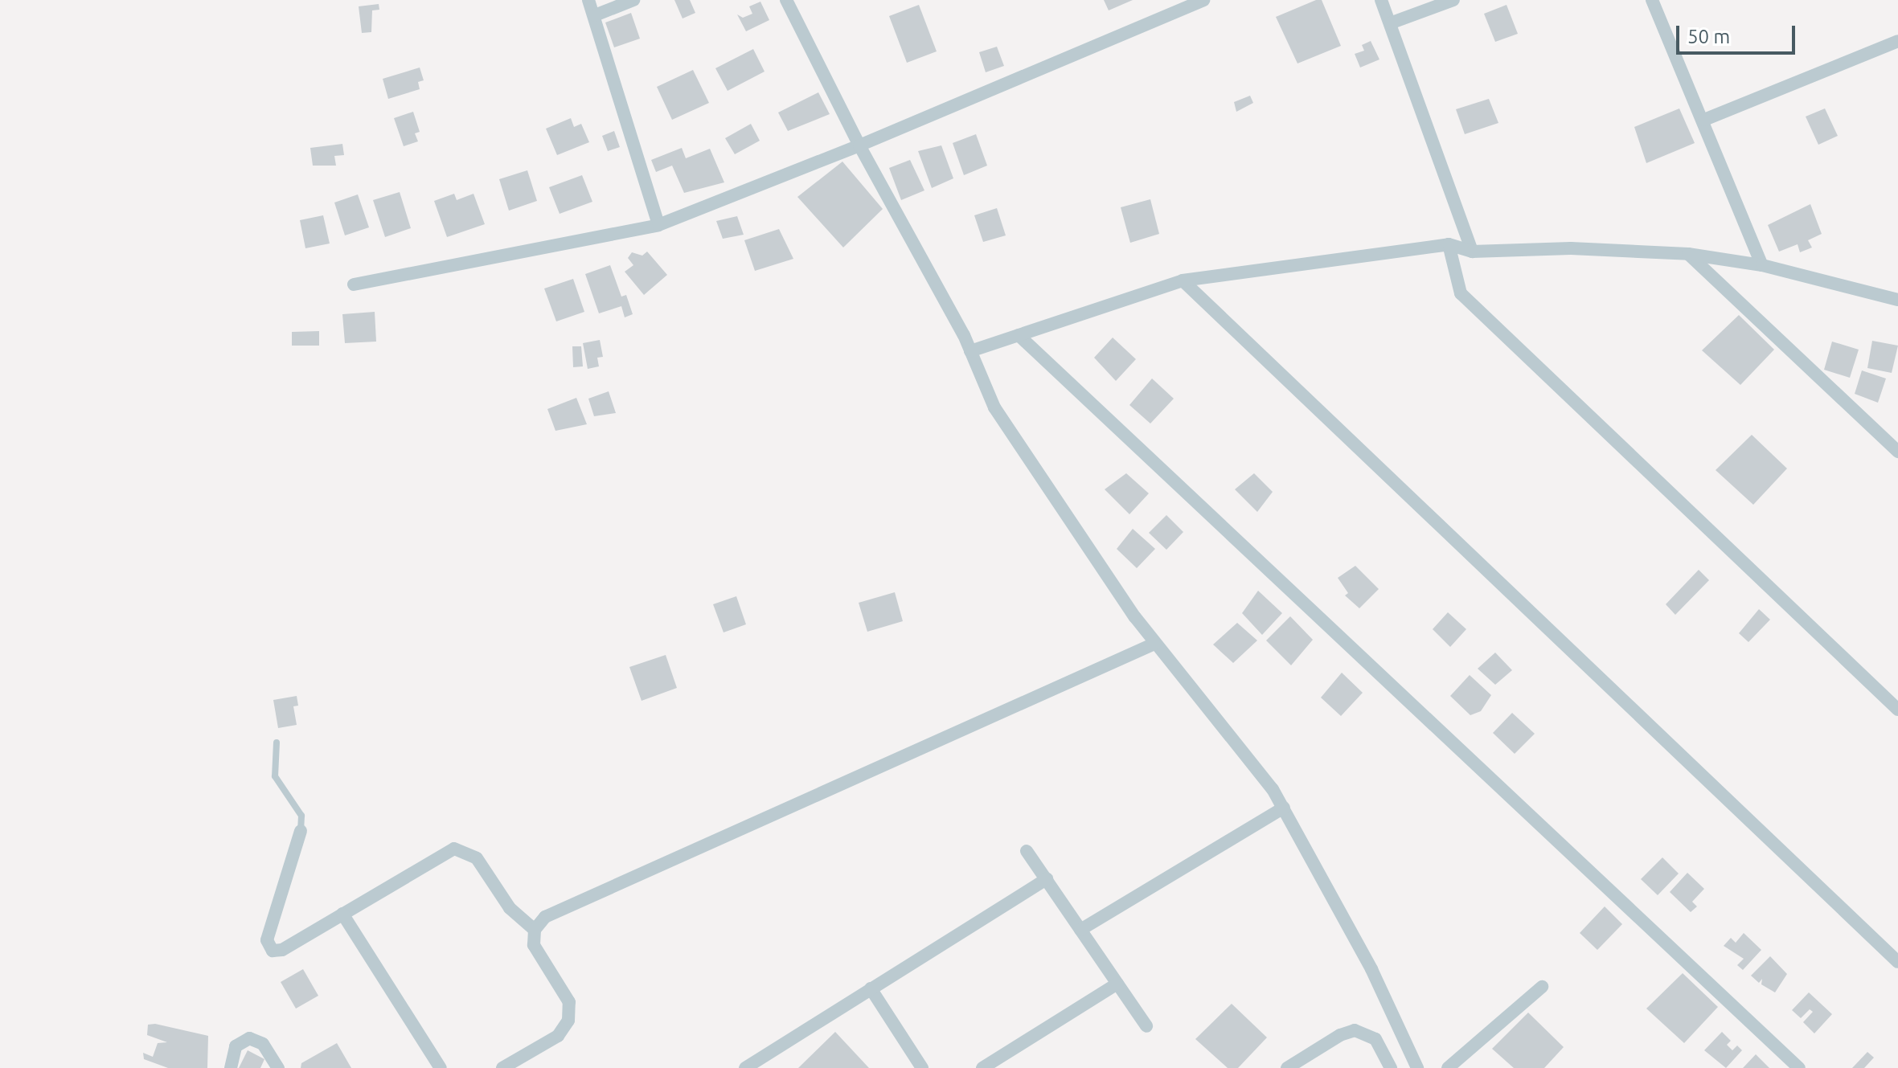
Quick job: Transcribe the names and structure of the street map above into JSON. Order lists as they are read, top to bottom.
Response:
{
  "scale_bar": "50 m"
}
